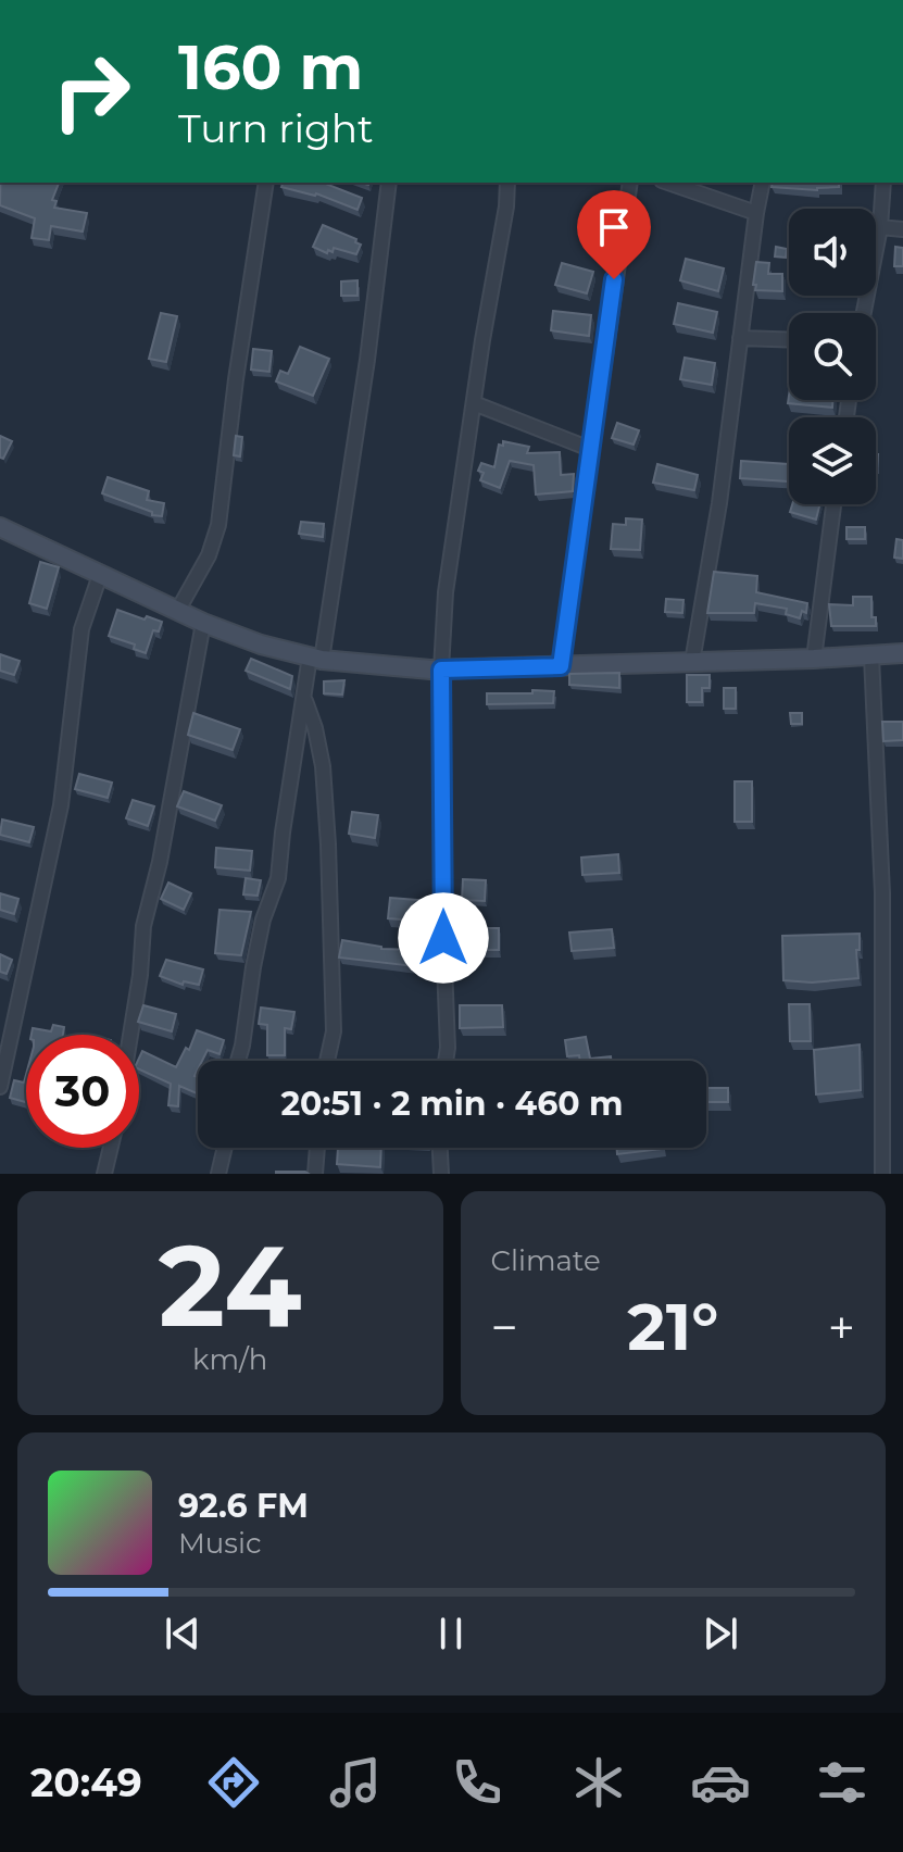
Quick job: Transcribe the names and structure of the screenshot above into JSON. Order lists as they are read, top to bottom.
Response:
{
  "page": {
    "turn": ["160 m", "Turn right"],
    "limit": "30",
    "trip": "20:51 · 2 min · 460 m",
    "tile": [
      ["24", "km/h"],
      "Climate"
    ],
    "heat": ["−", "21°", "+"],
    "song": ["92.6 FM", "Music"],
    "tabs": "20:49"
  }
}
